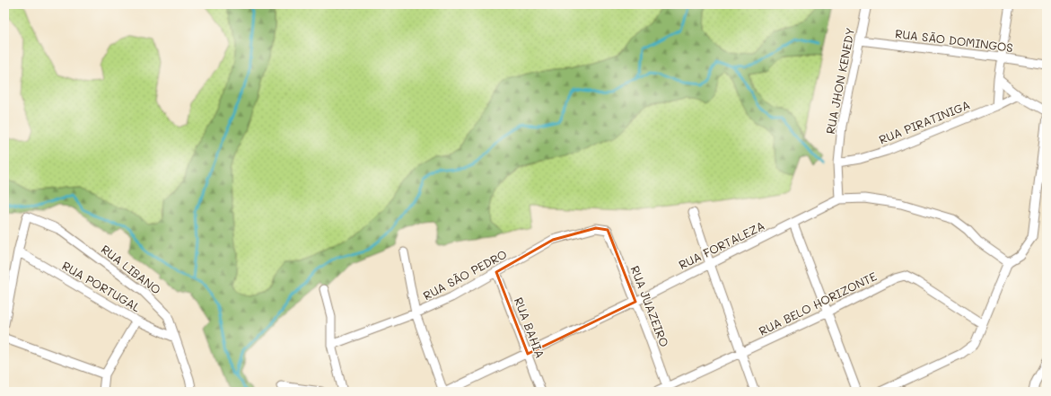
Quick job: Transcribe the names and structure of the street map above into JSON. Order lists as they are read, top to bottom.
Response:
{
  "streets": {
    "street": [
      "RUA SÃO DOMINGOS",
      "RUA JHON KENEDY",
      "RUA PIRATINIGA",
      "RUA FORTALEZA",
      "RUA LIBANO",
      "RUA SÃO PEDRO",
      "RUA PORTUGAL",
      "RUA BELO HORIZONTE",
      "RUA JUAZEIRO",
      "RUA BAHIA"
    ]
  },
  "crossings": [
    ["RUA SÃO DOMINGOS", "RUA JHON KENEDY"],
    ["RUA JHON KENEDY", "RUA PIRATINIGA"],
    ["RUA JHON KENEDY", "RUA FORTALEZA"],
    ["RUA FORTALEZA", "RUA JUAZEIRO"],
    ["RUA FORTALEZA", "RUA BAHIA"],
    ["RUA LIBANO", "RUA PORTUGAL"],
    ["RUA SÃO PEDRO", "RUA JUAZEIRO"],
    ["RUA SÃO PEDRO", "RUA BAHIA"],
    ["RUA BELO HORIZONTE", "RUA JUAZEIRO"]
  ]
}
